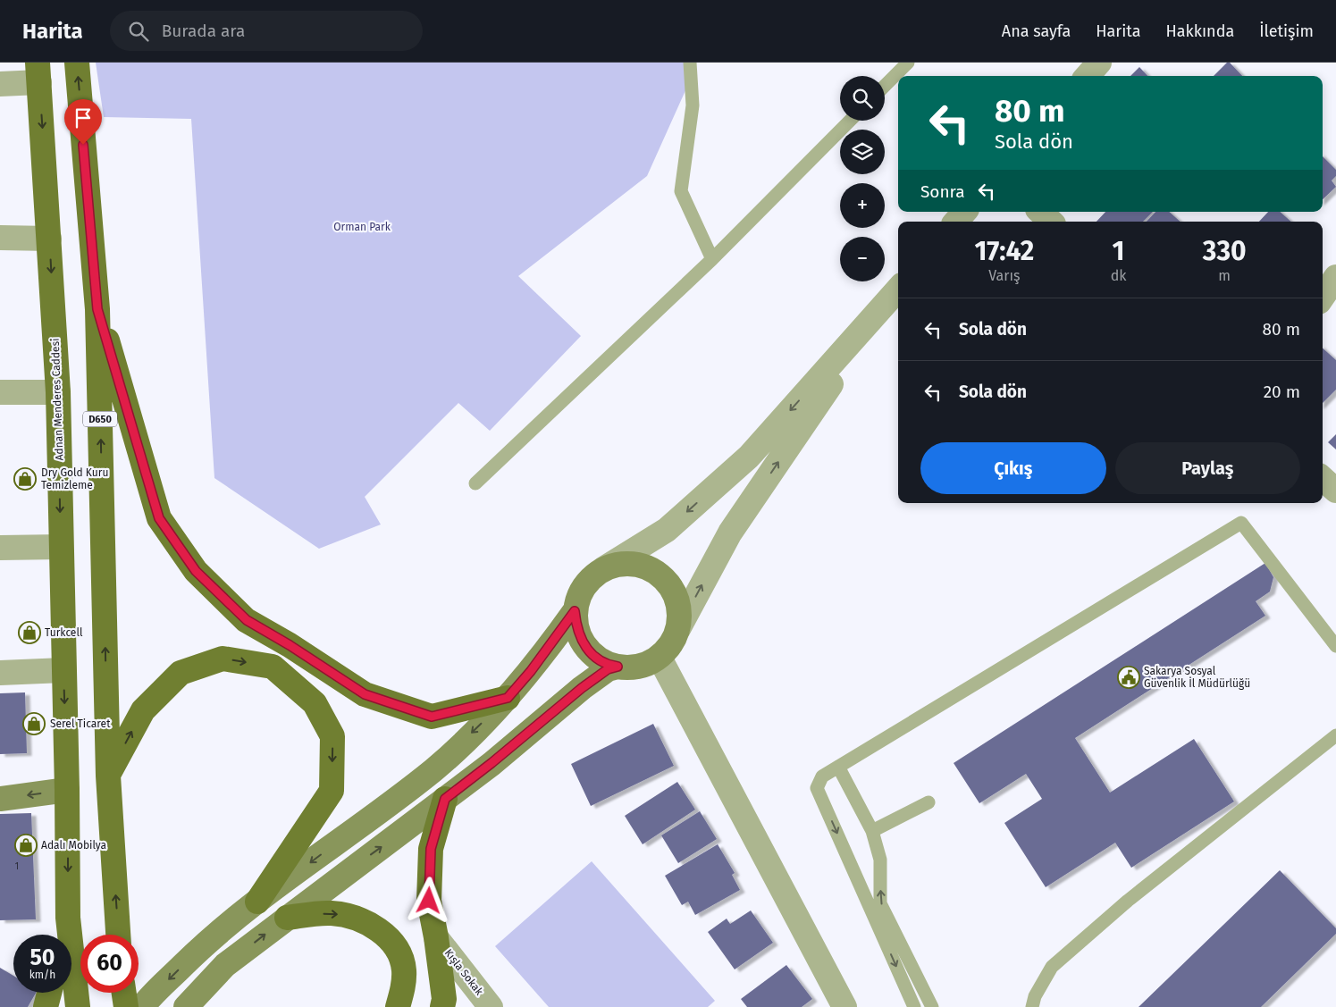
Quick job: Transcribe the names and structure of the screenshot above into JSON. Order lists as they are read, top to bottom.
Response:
{
  "streets": {
    "main road": ["Adnan Menderes Caddesi", "D650"],
    "street": ["Kışla Sokak"]
  },
  "parks": ["Orman Park"],
  "places": {
    "shop": [
      "Dry Gold Kuru Temizleme",
      "Turkcell",
      "Serel Ticaret",
      "Adalı Mobilya"
    ],
    "public building": ["Sakarya Sosyal Güvenlik İl Müdürlüğü"]
  },
  "house_numbers": ["1"],
  "page": {
    "header": "Harita",
    "search": "Burada ara",
    "nav": [
      "Ana sayfa",
      "Harita",
      "Hakkında",
      "İletişim"
    ],
    "map_buttons": ["+", "−"],
    "turn": ["80 m", "Sola dön"],
    "then": "Sonra",
    "eta": [
      "17:42",
      "Varış",
      "1",
      "dk",
      "330",
      "m"
    ],
    "list": [
      {
        "name": "Sola dön",
        "value": "80 m"
      },
      {
        "name": "Sola dön",
        "value": "20 m"
      }
    ],
    "buttons": ["Çıkış", "Paylaş"],
    "speed": "50 km/h",
    "limit": "60"
  }
}
